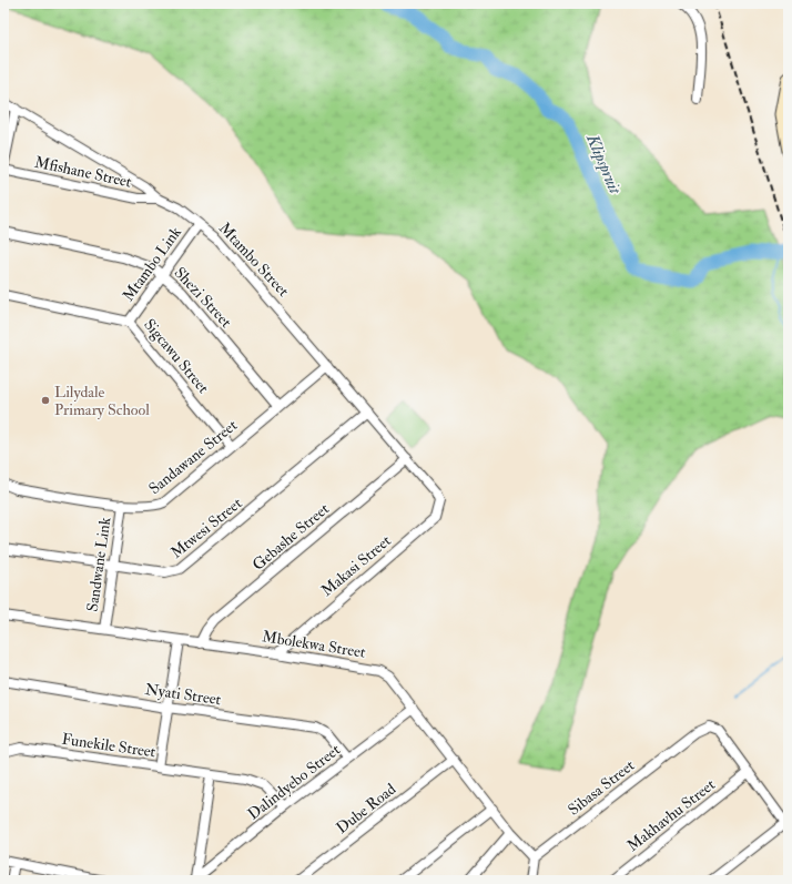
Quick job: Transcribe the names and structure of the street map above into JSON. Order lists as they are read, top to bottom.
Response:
{
  "streets": {
    "street": [
      "Mfishane Street",
      "Mtambo Street",
      "Mtambo Link",
      "Shezi Street",
      "Sigcawu Street",
      "Sandawane Street",
      "Mtwesi Street",
      "Gebashe Street",
      "Sandwane Link",
      "Makasi Street",
      "Mbolekwa Street",
      "Nyati Street",
      "Funekile Street",
      "Dalindyebo Street",
      "Sibasa Street",
      "Dube Road",
      "Makhavhu Street"
    ]
  },
  "crossings": [
    ["Mfishane Street", "Mtambo Street"],
    ["Mtambo Street", "Mtambo Link"],
    ["Mtambo Street", "Sandawane Street"],
    ["Mtambo Street", "Mtwesi Street"],
    ["Mtambo Street", "Gebashe Street"],
    ["Mtambo Street", "Makasi Street"],
    ["Mtambo Link", "Shezi Street"],
    ["Mtambo Link", "Sigcawu Street"],
    ["Shezi Street", "Sandawane Street"],
    ["Sigcawu Street", "Sandawane Street"],
    ["Sandawane Street", "Sandwane Link"],
    ["Mtwesi Street", "Sandwane Link"],
    ["Gebashe Street", "Mbolekwa Street"],
    ["Sandwane Link", "Mbolekwa Street"],
    ["Makasi Street", "Mbolekwa Street"],
    ["Mbolekwa Street", "Dalindyebo Street"],
    ["Mbolekwa Street", "Sibasa Street"],
    ["Mbolekwa Street", "Dube Road"],
    ["Nyati Street", "Dalindyebo Street"],
    ["Funekile Street", "Dalindyebo Street"],
    ["Sibasa Street", "Makhavhu Street"]
  ],
  "water": ["Klipspruit"],
  "places": ["Lilydale Primary School"]
}
